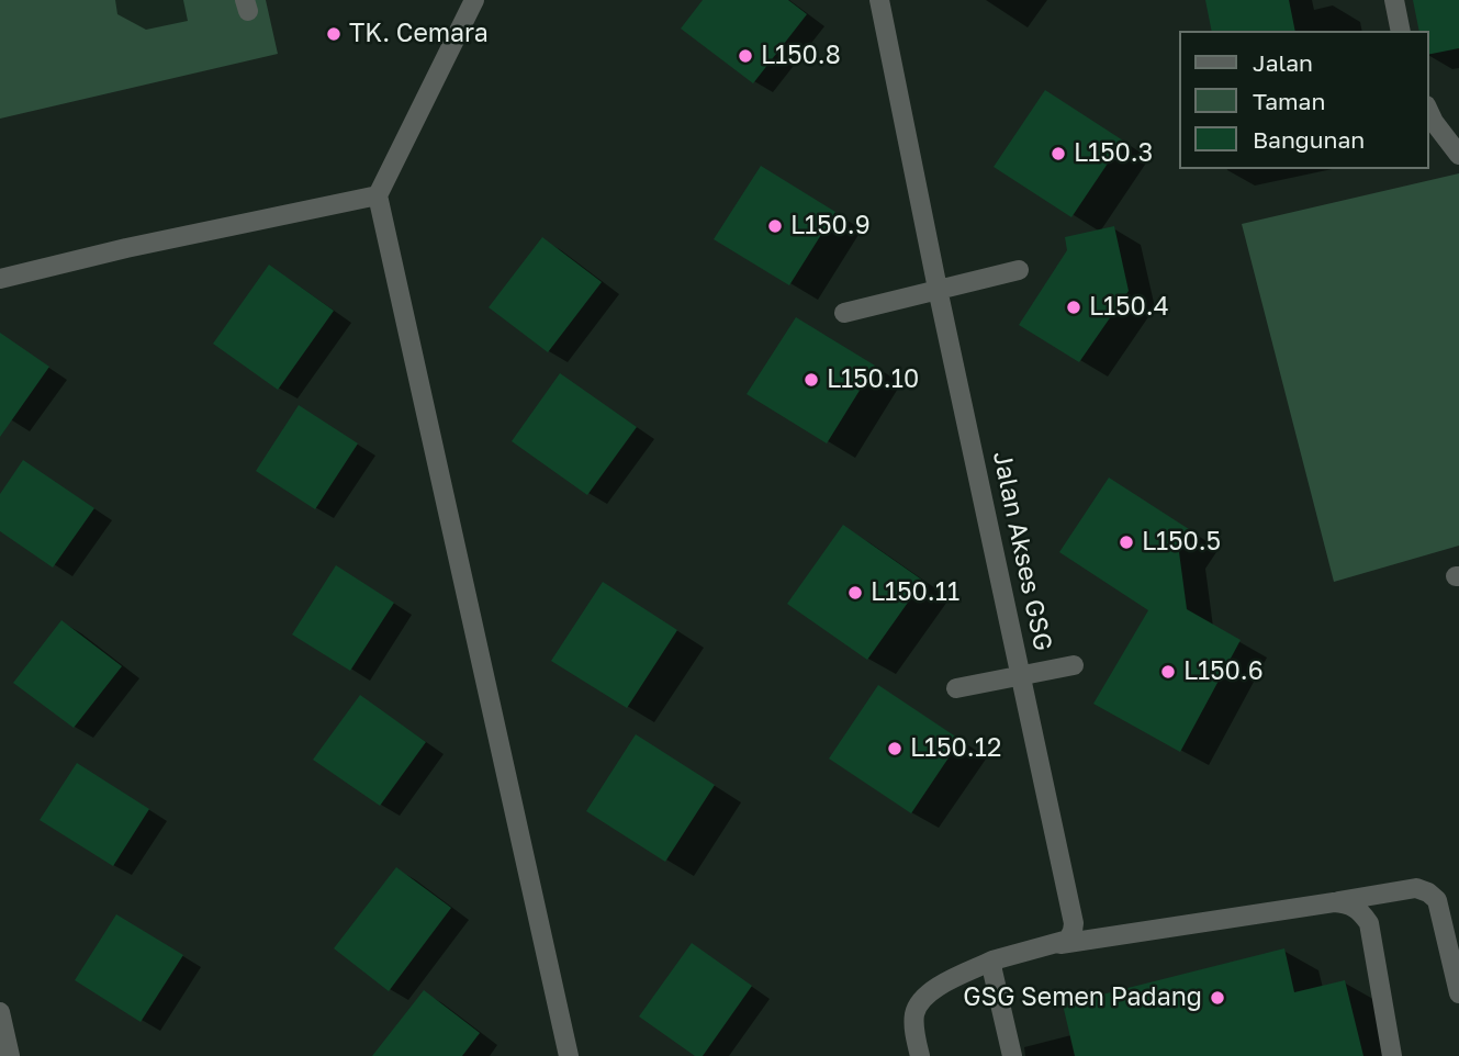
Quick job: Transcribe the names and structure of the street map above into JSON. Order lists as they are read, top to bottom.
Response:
{
  "streets": {
    "street": ["Jalan Akses GSG"]
  },
  "places": [
    "TK. Cemara",
    "L150.8",
    "L150.3",
    "L150.9",
    "L150.4",
    "L150.10",
    "L150.5",
    "L150.11",
    "L150.6",
    "L150.12",
    "GSG Semen Padang"
  ],
  "legend": ["Jalan", "Taman", "Bangunan"]
}
